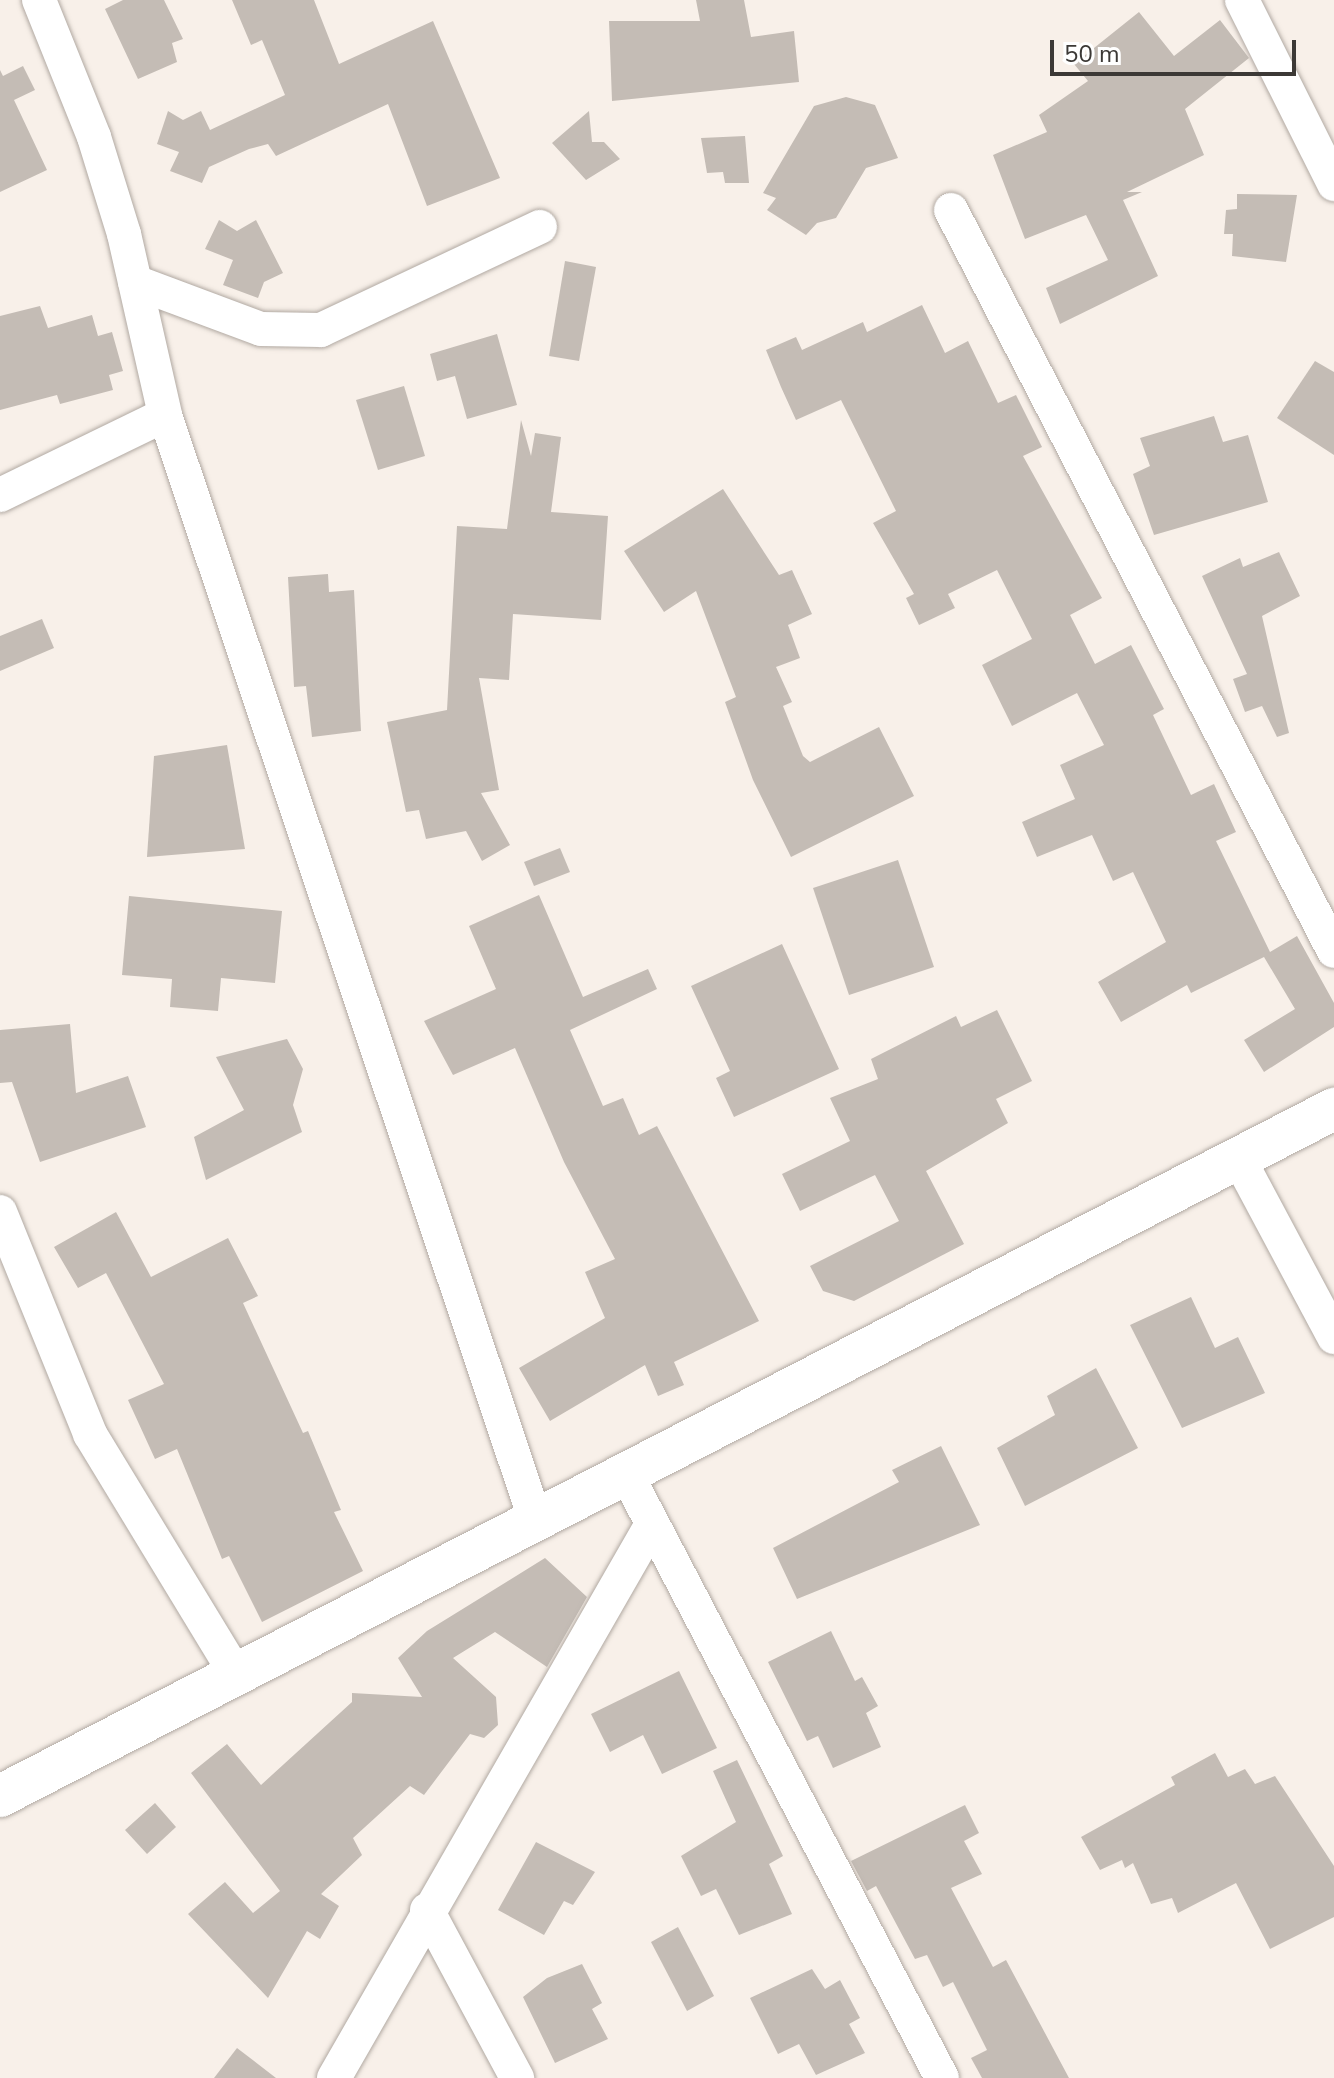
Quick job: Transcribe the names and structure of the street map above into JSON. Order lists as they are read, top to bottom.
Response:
{
  "scale_bar": "50 m"
}
